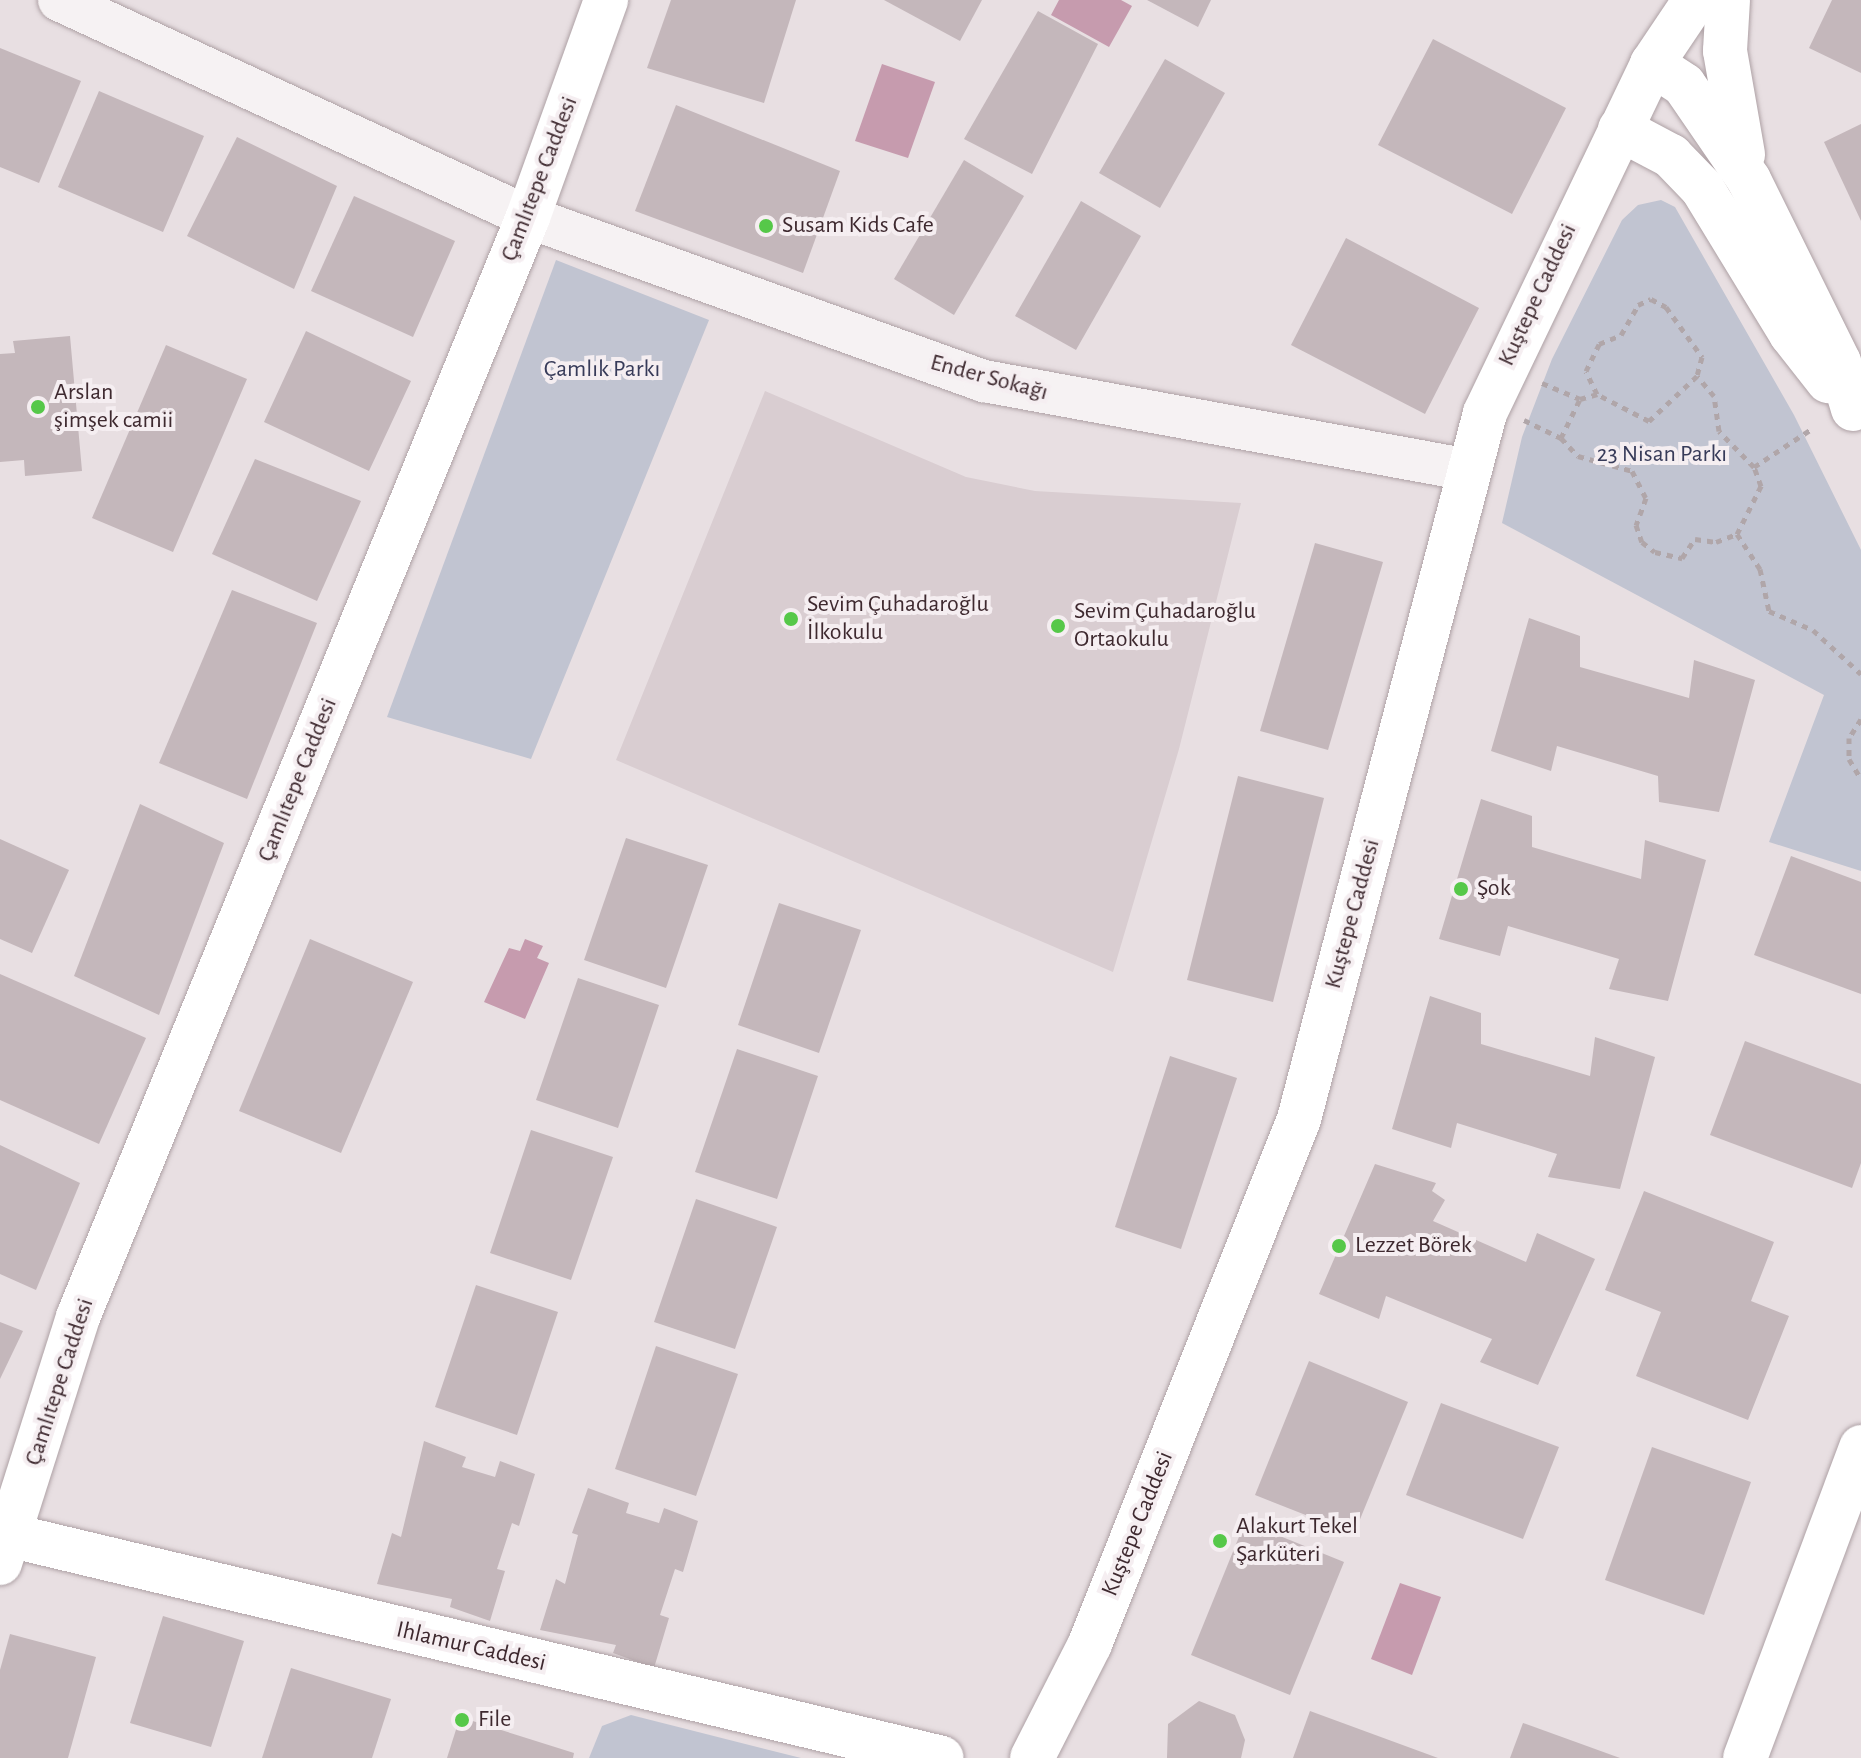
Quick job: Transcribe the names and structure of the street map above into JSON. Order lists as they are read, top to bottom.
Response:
{
  "streets": {
    "street": [
      "Çamlıtepe Caddesi",
      "Kuştepe Caddesi",
      "Ender Sokağı",
      "Ihlamur Caddesi"
    ]
  },
  "crossings": [
    ["Çamlıtepe Caddesi", "Ender Sokağı"],
    ["Çamlıtepe Caddesi", "Ihlamur Caddesi"],
    ["Kuştepe Caddesi", "Ender Sokağı"]
  ],
  "parks": ["Çamlık Parkı", "23 Nisan Parkı"],
  "places": [
    "Susam Kids Cafe",
    "Arslan şimşek camii",
    "Sevim Çuhadaroğlu İlkokulu",
    "Sevim Çuhadaroğlu Ortaokulu",
    "Şok",
    "Lezzet Börek",
    "Alakurt Tekel Şarküteri",
    "File"
  ]
}
